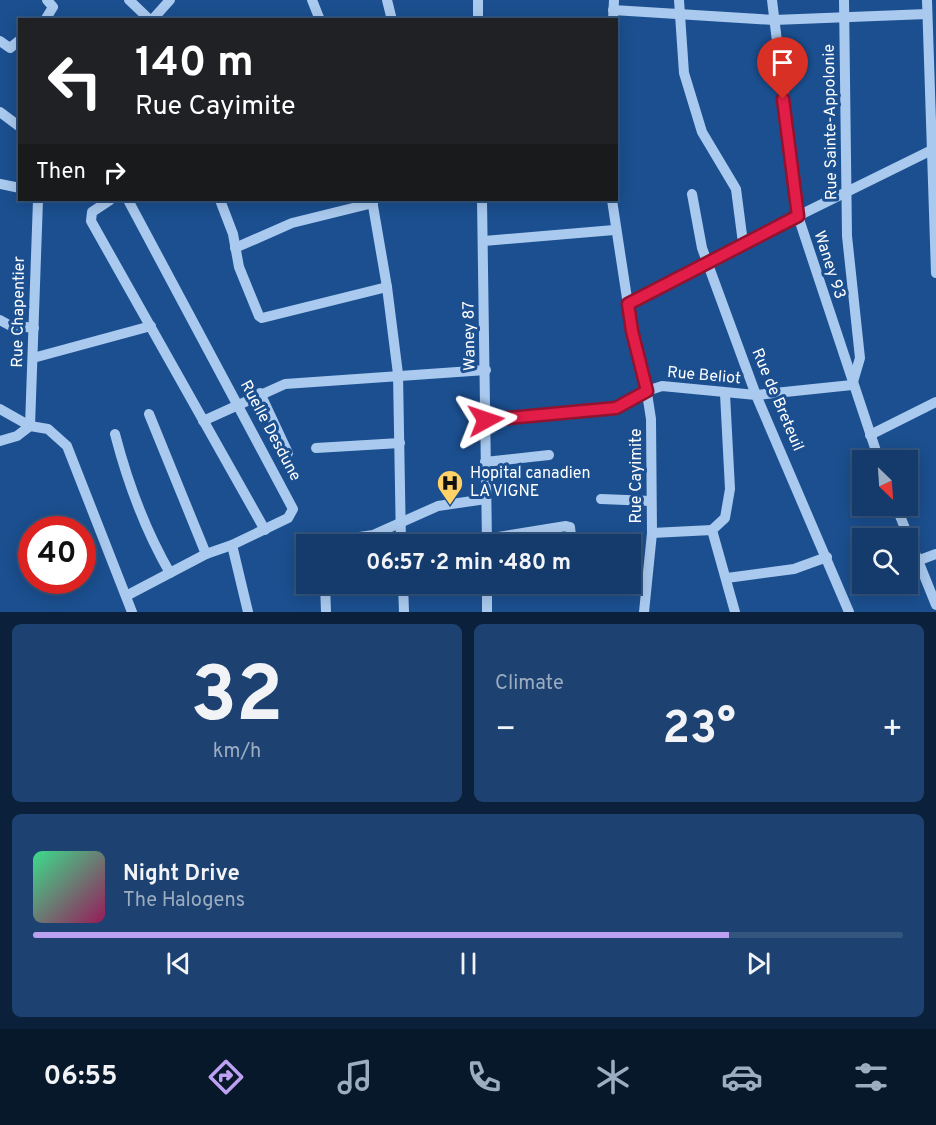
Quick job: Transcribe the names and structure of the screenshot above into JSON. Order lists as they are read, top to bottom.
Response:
{
  "streets": {
    "street": [
      "Rue Sainte-Appolonie",
      "Waney 93",
      "Rue Chapentier",
      "Waney 87",
      "Rue Beliot",
      "Rue de Breteuil",
      "Ruelle Desdune",
      "Rue Cayimite"
    ]
  },
  "crossings": [
    ["Rue Sainte-Appolonie", "Waney 93"],
    ["Rue Sainte-Appolonie", "Rue Beliot"],
    ["Waney 93", "Rue Beliot"],
    ["Waney 87", "Rue Beliot"],
    ["Rue Beliot", "Rue de Breteuil"],
    ["Rue Beliot", "Rue Cayimite"]
  ],
  "places": {
    "hospital": ["Hopital canadien LA VIGNE"]
  },
  "north": "bottom right",
  "page": {
    "turn": ["140 m", "Rue Cayimite"],
    "then": "Then",
    "limit": "40",
    "trip": "06:57 · 2 min · 480 m",
    "tile": [
      ["32", "km/h"],
      "Climate"
    ],
    "heat": ["−", "23°", "+"],
    "song": ["Night Drive", "The Halogens"],
    "tabs": "06:55"
  }
}
